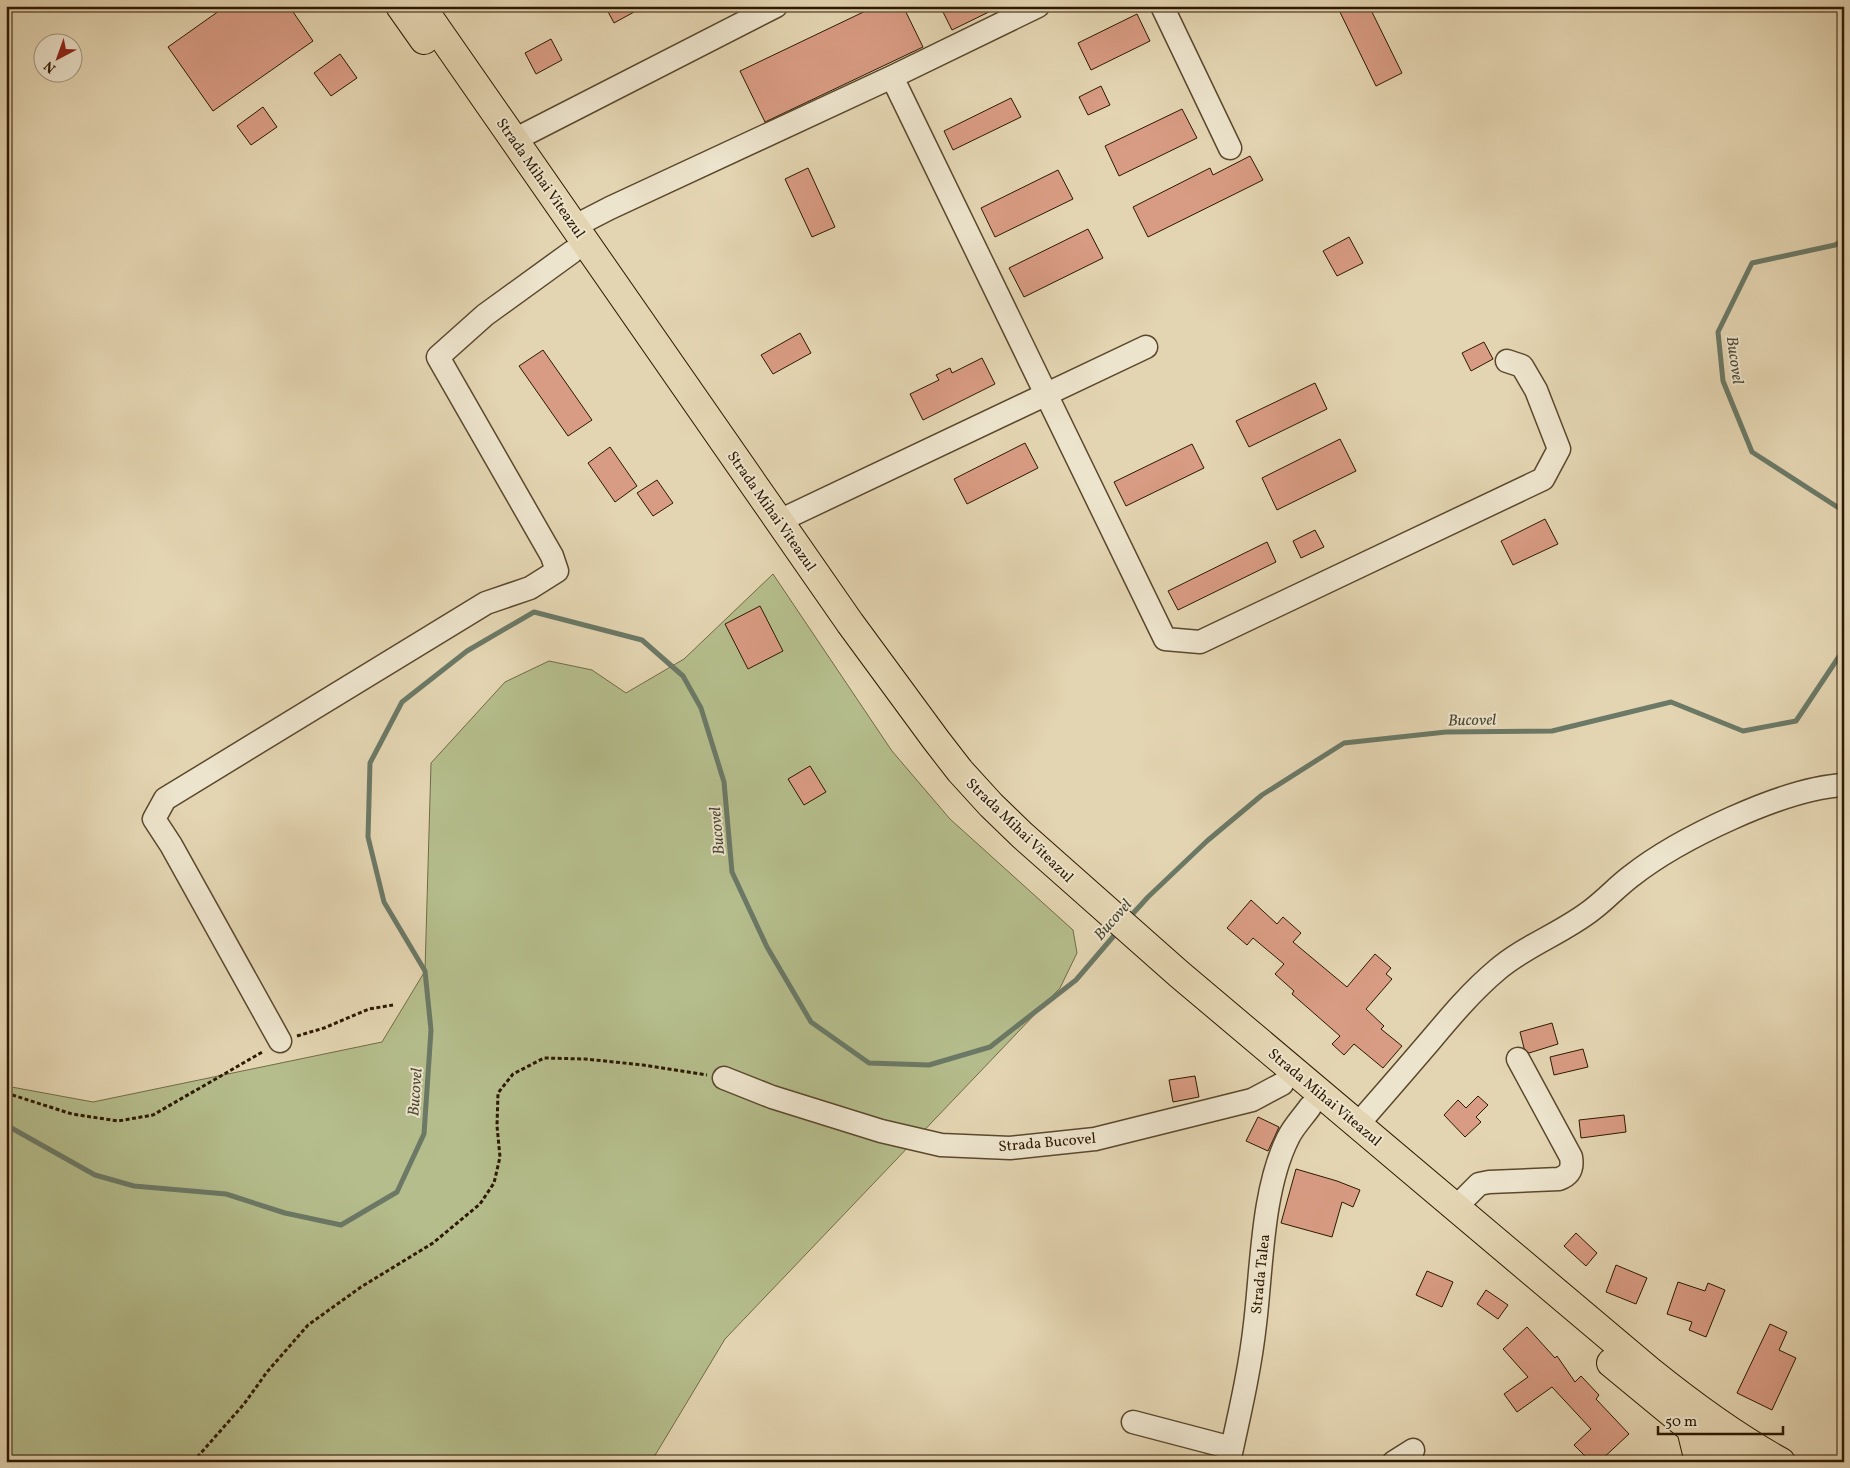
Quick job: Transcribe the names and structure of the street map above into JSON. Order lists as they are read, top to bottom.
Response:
{
  "streets": {
    "main road": ["Strada Mihai Viteazul"],
    "street": ["Strada Bucovel", "Strada Talea"]
  },
  "crossings": [
    ["Strada Mihai Viteazul", "Strada Bucovel"],
    ["Strada Mihai Viteazul", "Strada Talea"]
  ],
  "water": ["Bucovel"],
  "scale_bar": "50 m",
  "north": "bottom left"
}
